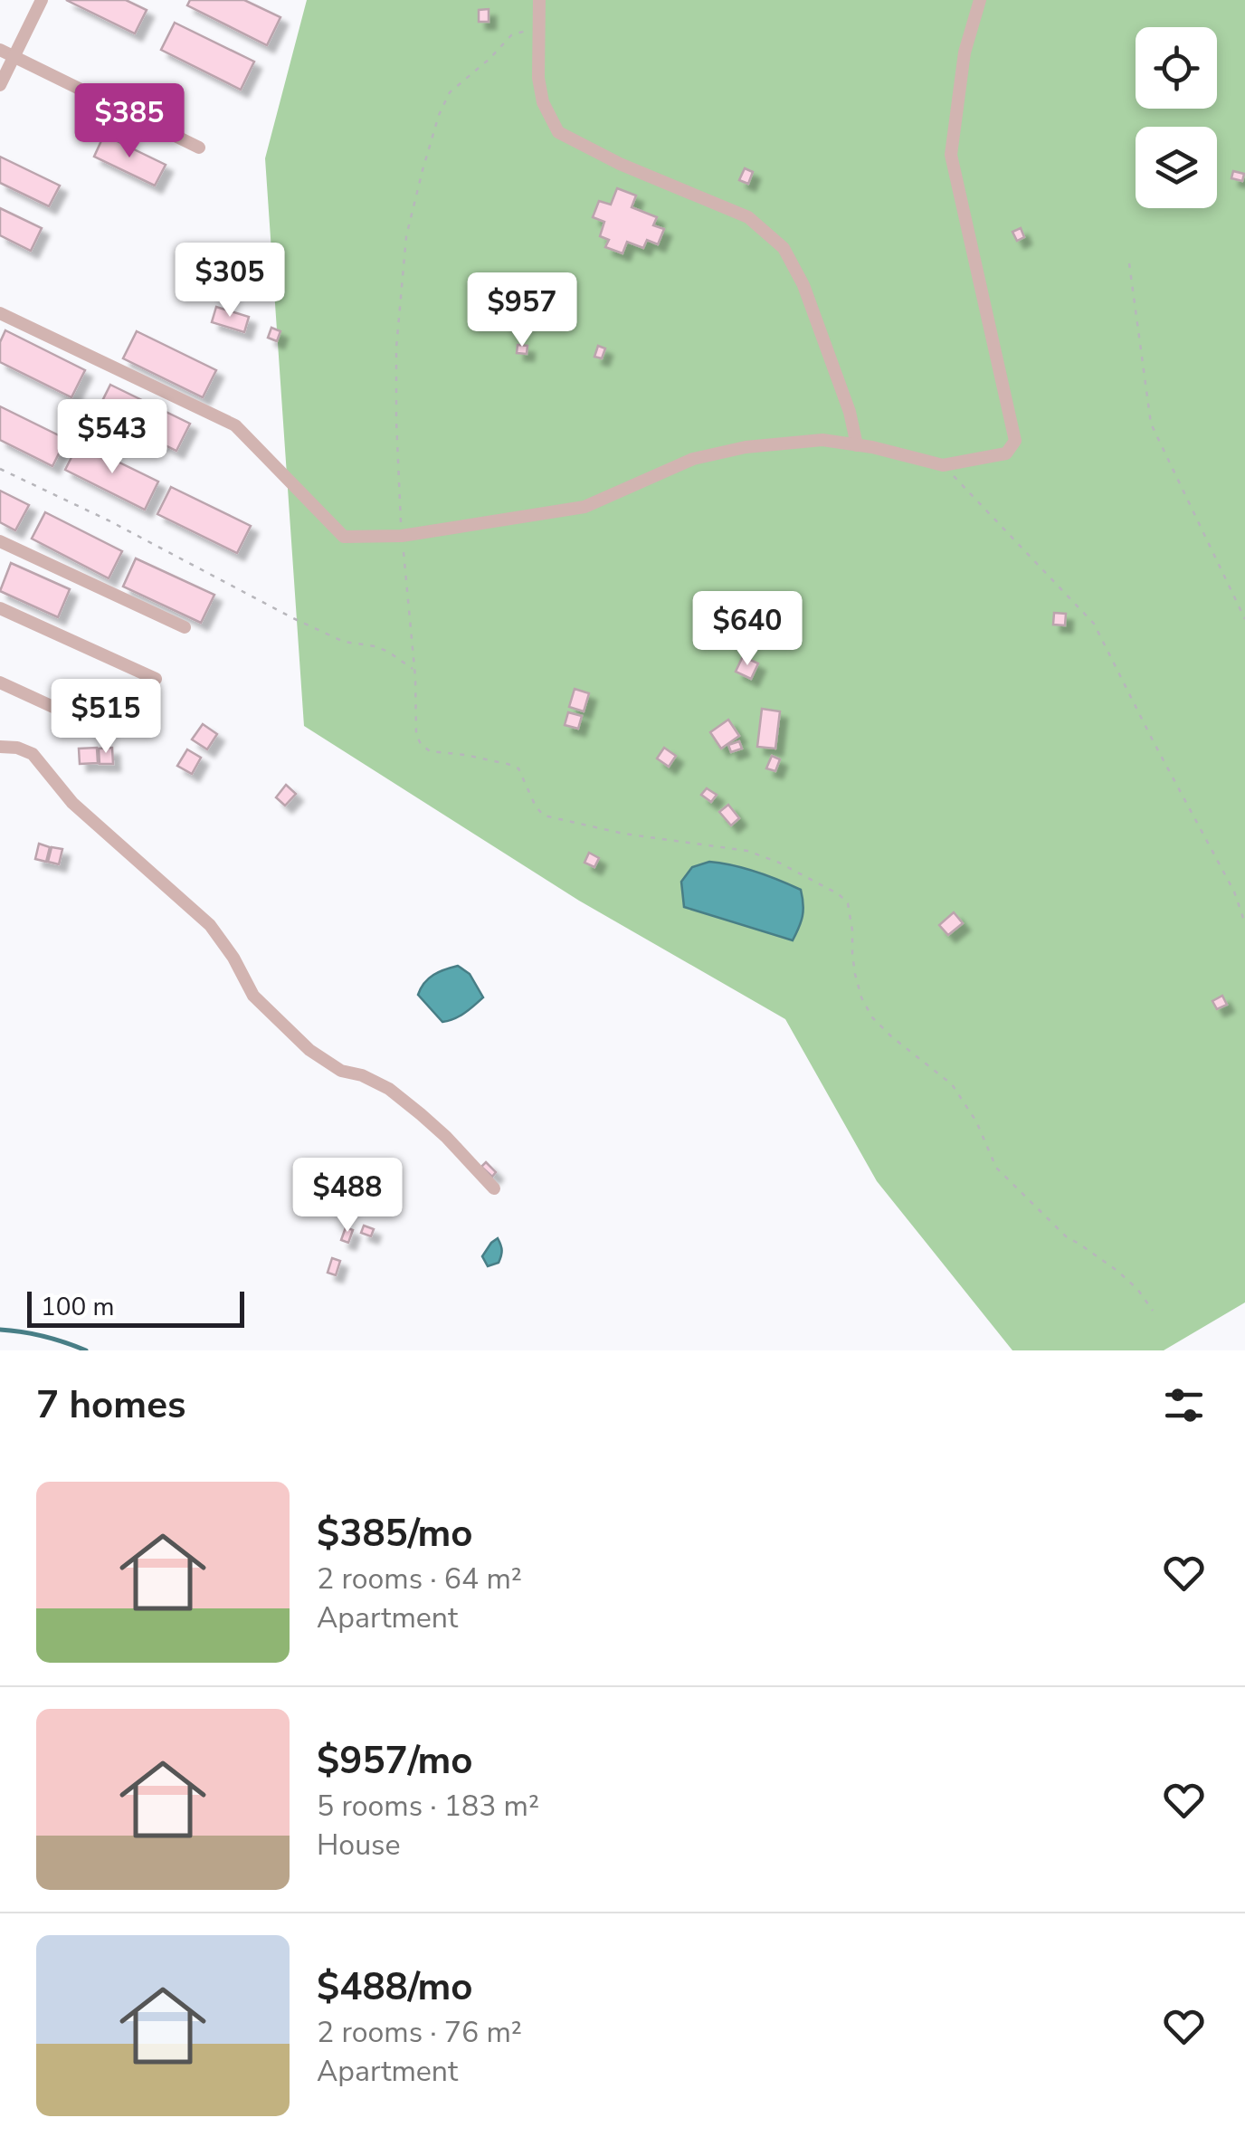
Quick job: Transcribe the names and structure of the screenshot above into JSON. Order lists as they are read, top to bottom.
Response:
{
  "scale_bar": "100 m",
  "page": {
    "price": [
      "$385",
      "$305",
      "$957",
      "$543",
      "$640",
      "$515",
      "$488"
    ],
    "scale": "100 m",
    "heading": "7 homes",
    "list": [
      {
        "name": "$385/mo",
        "note": "2 rooms · 64 m² · Apartment"
      },
      {
        "name": "$957/mo",
        "note": "5 rooms · 183 m² · House"
      },
      {
        "name": "$488/mo",
        "note": "2 rooms · 76 m² · Apartment"
      }
    ]
  }
}
